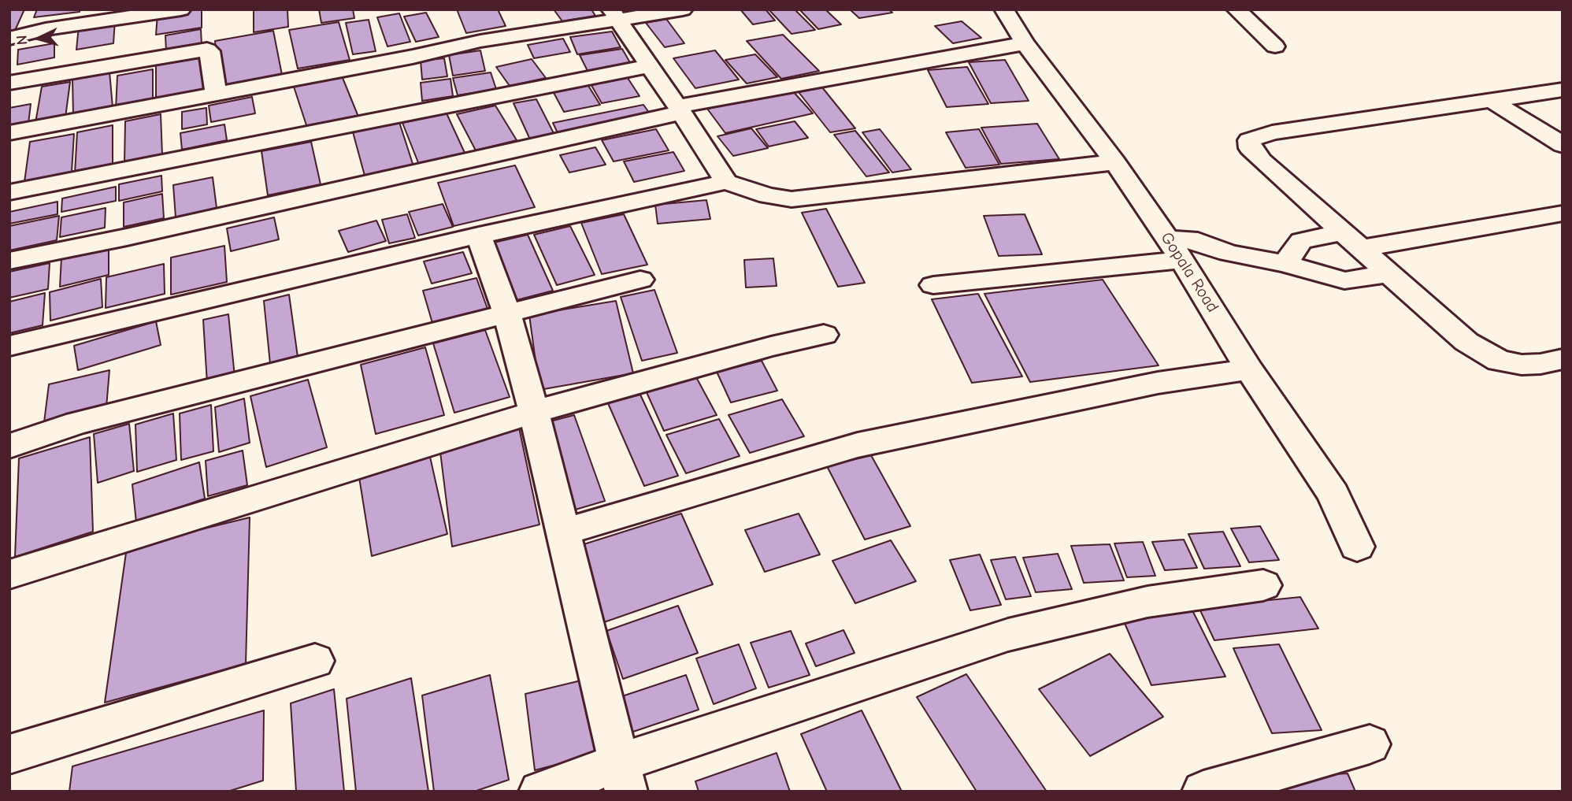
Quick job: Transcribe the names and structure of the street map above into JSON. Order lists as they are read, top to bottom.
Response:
{
  "streets": {
    "street": ["Gopala Road"]
  },
  "north": "left"
}
